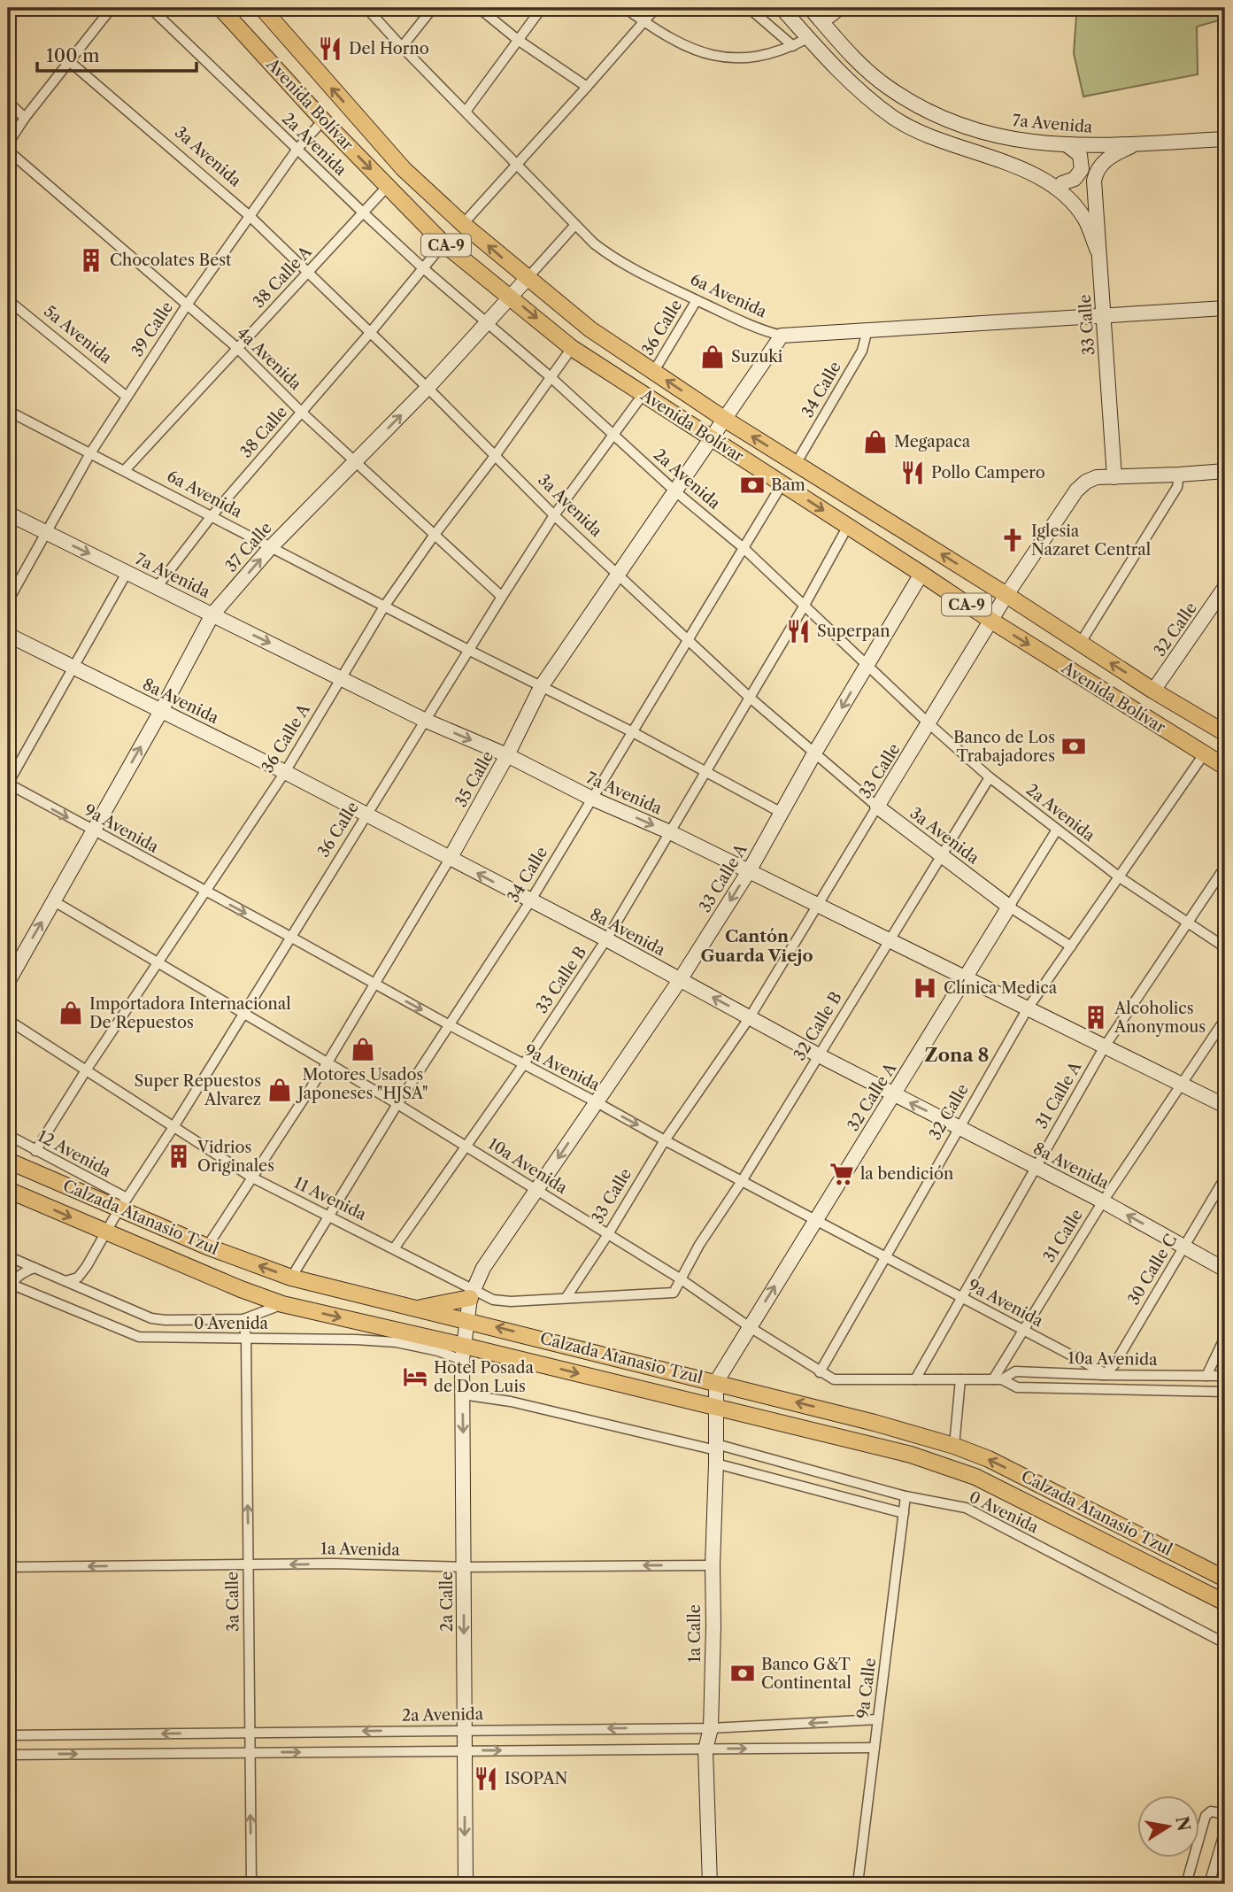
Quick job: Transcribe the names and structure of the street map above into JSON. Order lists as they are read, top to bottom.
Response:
{
  "streets": {
    "main road": ["Avenida Bolívar", "CA-9", "Calzada Atanasio Tzul"],
    "street": [
      "7a Avenida",
      "2a Avenida",
      "3a Avenida",
      "38 Calle A",
      "6a Avenida",
      "33 Calle",
      "36 Calle",
      "39 Calle",
      "5a Avenida",
      "4a Avenida",
      "34 Calle",
      "38 Calle",
      "37 Calle",
      "32 Calle",
      "8a Avenida",
      "36 Calle A",
      "35 Calle",
      "9a Avenida",
      "33 Calle A",
      "33 Calle B",
      "32 Calle B",
      "31 Calle A",
      "32 Calle A",
      "12 Avenida",
      "10a Avenida",
      "11 Avenida",
      "31 Calle",
      "30 Calle C",
      "0 Avenida",
      "1a Avenida",
      "3a Calle",
      "2a Calle",
      "1a Calle",
      "9a Calle"
    ]
  },
  "crossings": [
    ["Avenida Bolívar", "38 Calle A"],
    ["Avenida Bolívar", "33 Calle"],
    ["Avenida Bolívar", "36 Calle"],
    ["Avenida Bolívar", "39 Calle"],
    ["Avenida Bolívar", "34 Calle"],
    ["Avenida Bolívar", "38 Calle"],
    ["Avenida Bolívar", "37 Calle"],
    ["Avenida Bolívar", "32 Calle"],
    ["Avenida Bolívar", "36 Calle A"],
    ["Avenida Bolívar", "35 Calle"],
    ["Avenida Bolívar", "33 Calle A"],
    ["Avenida Bolívar", "33 Calle B"],
    ["7a Avenida", "33 Calle"],
    ["7a Avenida", "36 Calle"],
    ["7a Avenida", "39 Calle"],
    ["7a Avenida", "34 Calle"],
    ["7a Avenida", "38 Calle"],
    ["7a Avenida", "37 Calle"],
    ["7a Avenida", "32 Calle"],
    ["7a Avenida", "36 Calle A"],
    ["7a Avenida", "35 Calle"],
    ["7a Avenida", "33 Calle A"],
    ["7a Avenida", "33 Calle B"],
    ["7a Avenida", "32 Calle B"],
    ["7a Avenida", "31 Calle A"],
    ["7a Avenida", "32 Calle A"],
    ["7a Avenida", "31 Calle"],
    ["2a Avenida", "38 Calle A"],
    ["2a Avenida", "33 Calle"],
    ["2a Avenida", "36 Calle"],
    ["2a Avenida", "39 Calle"],
    ["2a Avenida", "34 Calle"],
    ["2a Avenida", "38 Calle"],
    ["2a Avenida", "37 Calle"],
    ["2a Avenida", "32 Calle"],
    ["2a Avenida", "36 Calle A"],
    ["2a Avenida", "35 Calle"],
    ["2a Avenida", "33 Calle A"],
    ["2a Avenida", "33 Calle B"],
    ["2a Avenida", "32 Calle B"],
    ["2a Avenida", "31 Calle A"],
    ["2a Avenida", "32 Calle A"],
    ["2a Avenida", "3a Calle"],
    ["2a Avenida", "2a Calle"],
    ["2a Avenida", "1a Calle"],
    ["2a Avenida", "9a Calle"],
    ["3a Avenida", "38 Calle A"],
    ["3a Avenida", "33 Calle"],
    ["3a Avenida", "36 Calle"],
    ["3a Avenida", "39 Calle"],
    ["3a Avenida", "34 Calle"],
    ["3a Avenida", "38 Calle"],
    ["3a Avenida", "37 Calle"],
    ["3a Avenida", "32 Calle"],
    ["3a Avenida", "36 Calle A"],
    ["3a Avenida", "35 Calle"],
    ["3a Avenida", "33 Calle A"],
    ["3a Avenida", "33 Calle B"],
    ["3a Avenida", "32 Calle B"],
    ["3a Avenida", "32 Calle A"],
    ["38 Calle A", "6a Avenida"],
    ["38 Calle A", "4a Avenida"],
    ["6a Avenida", "33 Calle"],
    ["6a Avenida", "36 Calle"],
    ["6a Avenida", "39 Calle"],
    ["6a Avenida", "34 Calle"],
    ["6a Avenida", "38 Calle"],
    ["6a Avenida", "37 Calle"],
    ["6a Avenida", "36 Calle A"],
    ["6a Avenida", "35 Calle"],
    ["6a Avenida", "33 Calle A"],
    ["6a Avenida", "33 Calle B"],
    ["33 Calle", "8a Avenida"],
    ["33 Calle", "9a Avenida"],
    ["33 Calle", "10a Avenida"],
    ["33 Calle", "11 Avenida"],
    ["36 Calle", "4a Avenida"],
    ["36 Calle", "8a Avenida"],
    ["36 Calle", "9a Avenida"],
    ["36 Calle", "12 Avenida"],
    ["36 Calle", "10a Avenida"],
    ["36 Calle", "11 Avenida"],
    ["36 Calle", "Calzada Atanasio Tzul"],
    ["36 Calle", "0 Avenida"],
    ["39 Calle", "5a Avenida"],
    ["39 Calle", "4a Avenida"],
    ["4a Avenida", "38 Calle"],
    ["4a Avenida", "37 Calle"],
    ["4a Avenida", "36 Calle A"],
    ["34 Calle", "8a Avenida"],
    ["34 Calle", "9a Avenida"],
    ["34 Calle", "10a Avenida"],
    ["34 Calle", "11 Avenida"],
    ["34 Calle", "Calzada Atanasio Tzul"],
    ["37 Calle", "8a Avenida"],
    ["37 Calle", "9a Avenida"],
    ["37 Calle", "10a Avenida"],
    ["32 Calle", "8a Avenida"],
    ["32 Calle", "9a Avenida"],
    ["32 Calle", "10a Avenida"],
    ["8a Avenida", "36 Calle A"],
    ["8a Avenida", "35 Calle"],
    ["8a Avenida", "33 Calle A"],
    ["8a Avenida", "33 Calle B"],
    ["8a Avenida", "32 Calle B"],
    ["8a Avenida", "31 Calle A"],
    ["8a Avenida", "32 Calle A"],
    ["8a Avenida", "31 Calle"],
    ["8a Avenida", "30 Calle C"],
    ["36 Calle A", "9a Avenida"],
    ["36 Calle A", "12 Avenida"],
    ["36 Calle A", "10a Avenida"],
    ["36 Calle A", "11 Avenida"],
    ["35 Calle", "9a Avenida"],
    ["35 Calle", "10a Avenida"],
    ["35 Calle", "11 Avenida"],
    ["35 Calle", "Calzada Atanasio Tzul"],
    ["9a Avenida", "33 Calle A"],
    ["9a Avenida", "33 Calle B"],
    ["9a Avenida", "32 Calle B"],
    ["9a Avenida", "31 Calle A"],
    ["9a Avenida", "32 Calle A"],
    ["9a Avenida", "10a Avenida"],
    ["9a Avenida", "31 Calle"],
    ["9a Avenida", "30 Calle C"],
    ["33 Calle A", "10a Avenida"],
    ["33 Calle A", "11 Avenida"],
    ["33 Calle A", "Calzada Atanasio Tzul"],
    ["33 Calle A", "2a Calle"],
    ["33 Calle B", "10a Avenida"],
    ["33 Calle B", "11 Avenida"],
    ["32 Calle B", "10a Avenida"],
    ["32 Calle B", "11 Avenida"],
    ["31 Calle A", "10a Avenida"],
    ["32 Calle A", "10a Avenida"],
    ["32 Calle A", "Calzada Atanasio Tzul"],
    ["32 Calle A", "1a Calle"],
    ["12 Avenida", "Calzada Atanasio Tzul"],
    ["10a Avenida", "31 Calle"],
    ["10a Avenida", "30 Calle C"],
    ["Calzada Atanasio Tzul", "0 Avenida"],
    ["Calzada Atanasio Tzul", "2a Calle"],
    ["Calzada Atanasio Tzul", "1a Calle"],
    ["0 Avenida", "3a Calle"],
    ["0 Avenida", "2a Calle"],
    ["0 Avenida", "1a Calle"],
    ["0 Avenida", "9a Calle"],
    ["1a Avenida", "3a Calle"],
    ["1a Avenida", "2a Calle"],
    ["1a Avenida", "1a Calle"]
  ],
  "one_way": [
    "33 Calle A",
    "1a Avenida",
    "3a Calle",
    "2a Calle"
  ],
  "districts": ["Cantón Guarda Viejo", "Zona 8"],
  "places": {
    "restaurant": [
      "Del Horno",
      "Pollo Campero",
      "Superpan",
      "ISOPAN"
    ],
    "building": ["Chocolates Best", "Alcoholics Anonymous", "Vidrios Originales"],
    "shop": [
      "Suzuki",
      "Megapaca",
      "Importadora Internacional De Repuestos",
      "Motores Usados Japoneses \"HJSA\"",
      "Super Repuestos Alvarez"
    ],
    "bank": ["Bam", "Banco de Los Trabajadores", "Banco G&T Continental"],
    "church": ["Iglesia Nazaret Central"],
    "hospital": ["Clínica Medica"],
    "supermarket": ["la bendición"],
    "hotel": ["Hotel Posada de Don Luis"]
  },
  "scale_bar": "100 m",
  "north": "right"
}
